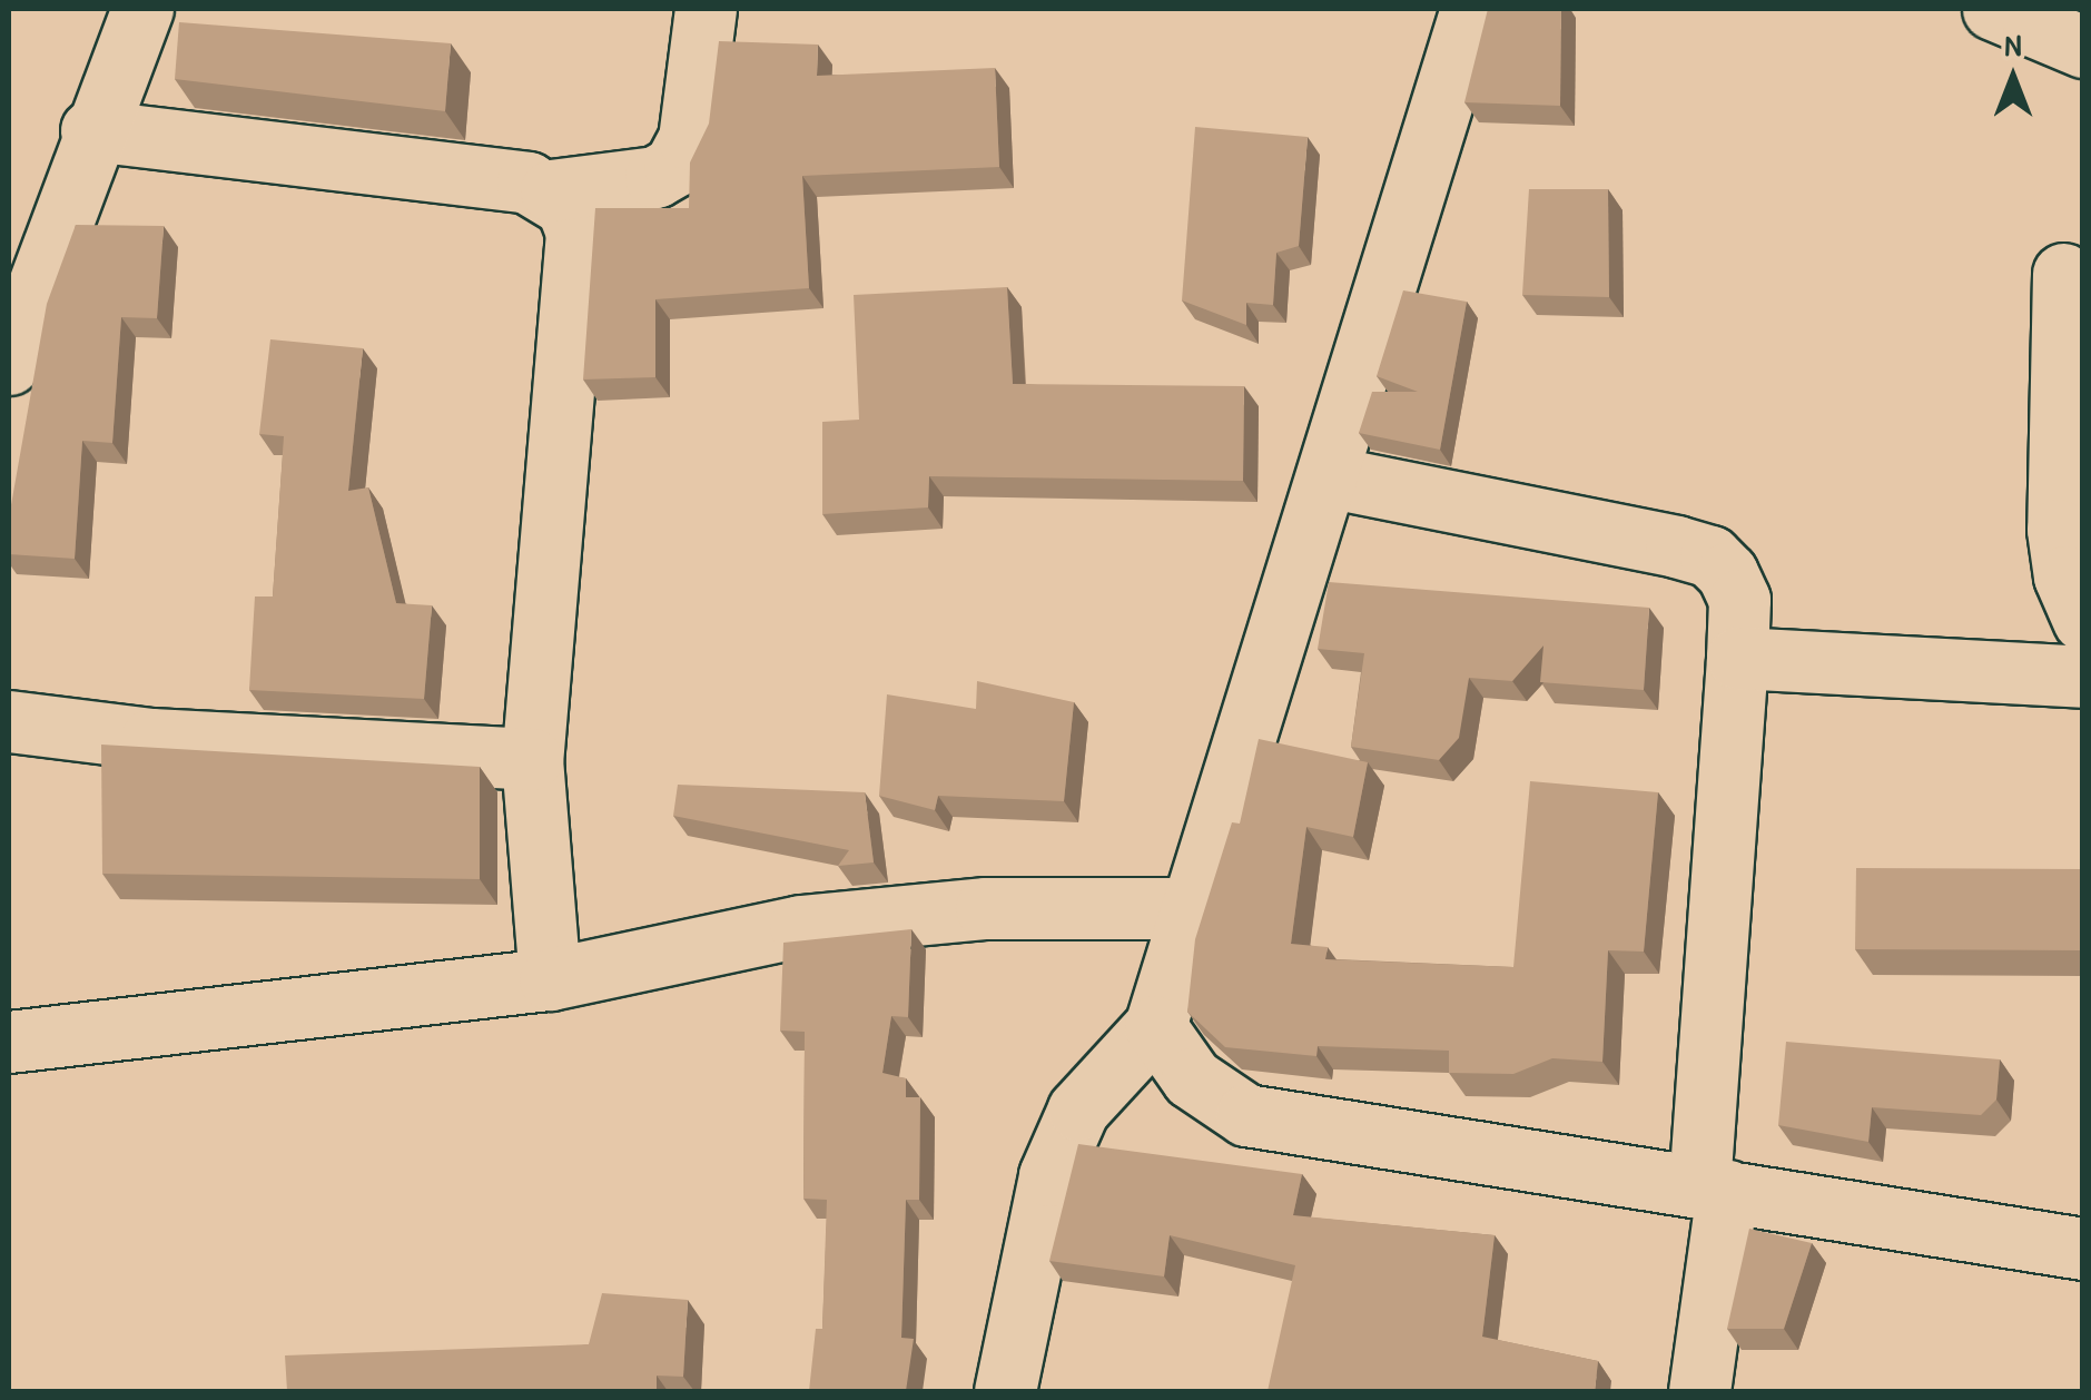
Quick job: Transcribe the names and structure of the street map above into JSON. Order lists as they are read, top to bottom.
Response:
{
  "north": "top"
}
